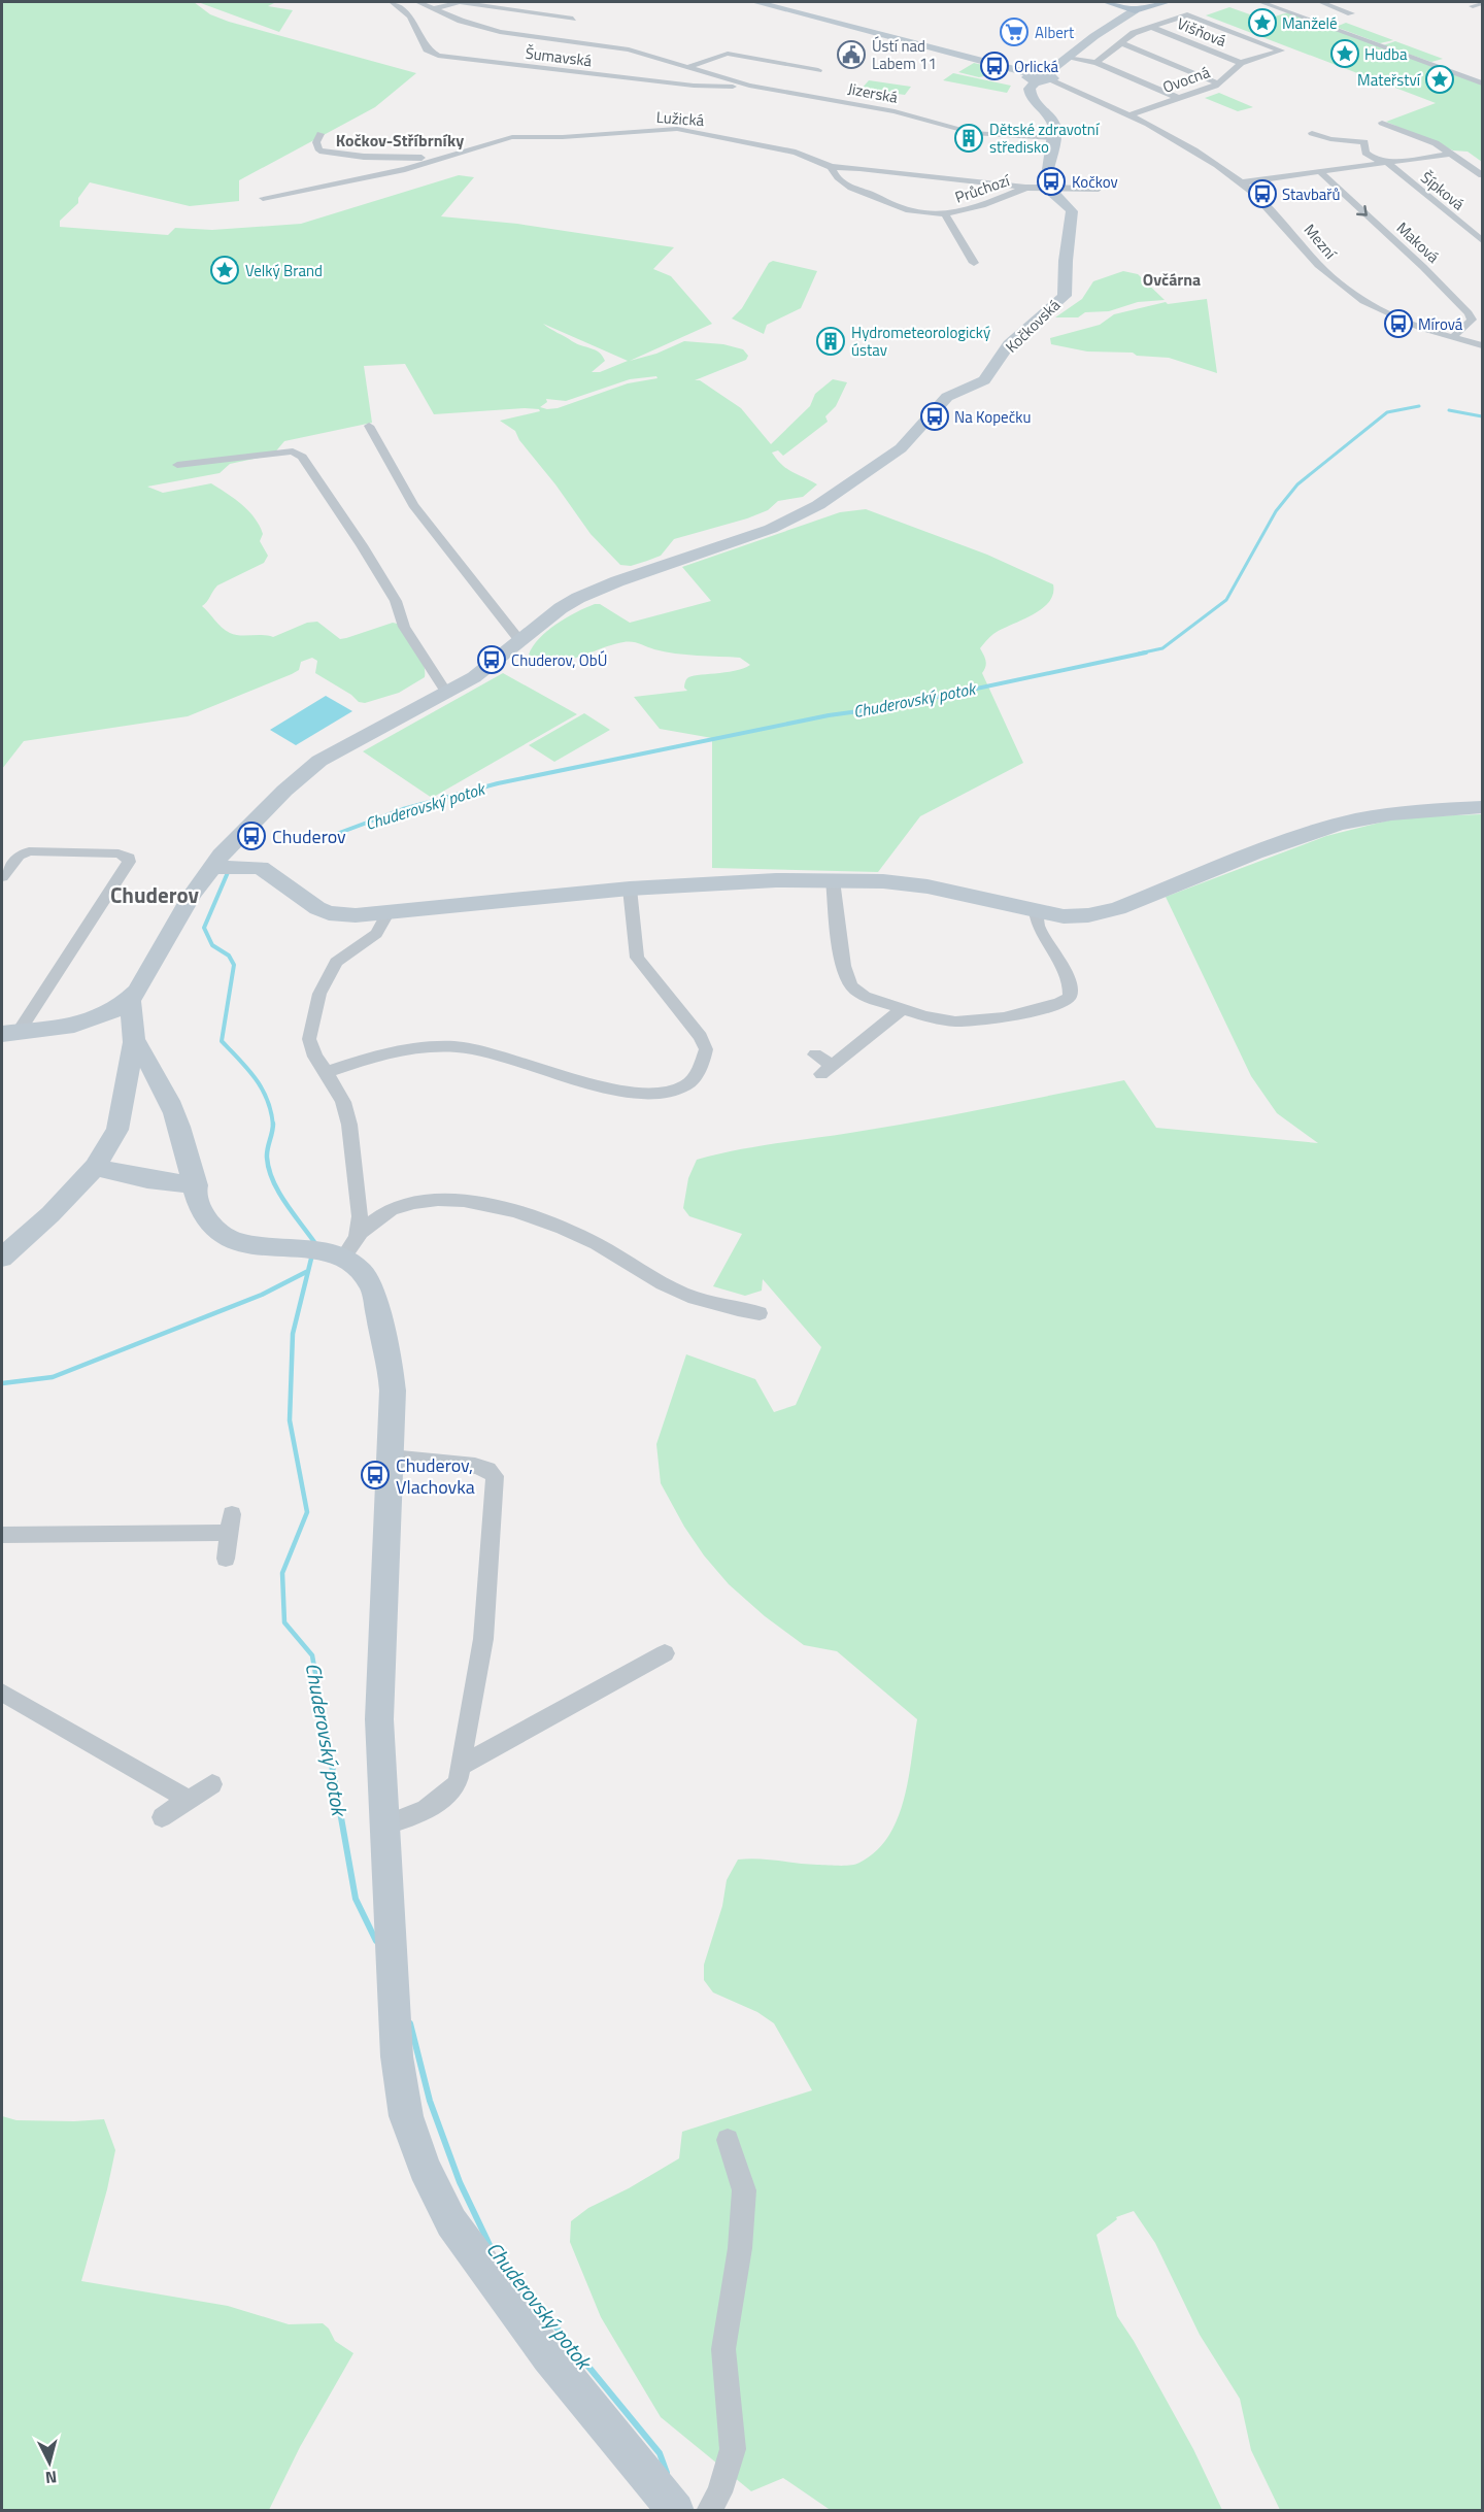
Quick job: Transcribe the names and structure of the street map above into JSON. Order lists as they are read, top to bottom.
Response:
{
  "streets": {
    "street": [
      "Višňová",
      "Šumavská",
      "Ovocná",
      "Jizerská",
      "Lužická",
      "Průchozí",
      "Šípková",
      "Mezní",
      "Maková",
      "Kočkovská"
    ]
  },
  "crossings": [
    ["Višňová", "Ovocná"],
    ["Šumavská", "Jizerská"],
    ["Ovocná", "Mezní"],
    ["Lužická", "Průchozí"],
    ["Lužická", "Kočkovská"],
    ["Mezní", "Maková"]
  ],
  "one_way": ["Maková"],
  "districts": ["Kočkov-Stříbrníky", "Ovčárna", "Chuderov"],
  "water": ["Chuderovský potok"],
  "places": {
    "place": [
      "Manželé",
      "Hudba",
      "Mateřství",
      "Velký Brand"
    ],
    "supermarket": ["Albert"],
    "public building": ["Ústí nad Labem 11"],
    "bus stop": [
      "Orlická",
      "Kočkov",
      "Stavbařů",
      "Mírová",
      "Na Kopečku",
      "Chuderov, ObÚ",
      "Chuderov",
      "Chuderov, Vlachovka"
    ],
    "building": ["Dětské zdravotní středisko", "Hydrometeorologický ústav"]
  },
  "north": "bottom"
}
